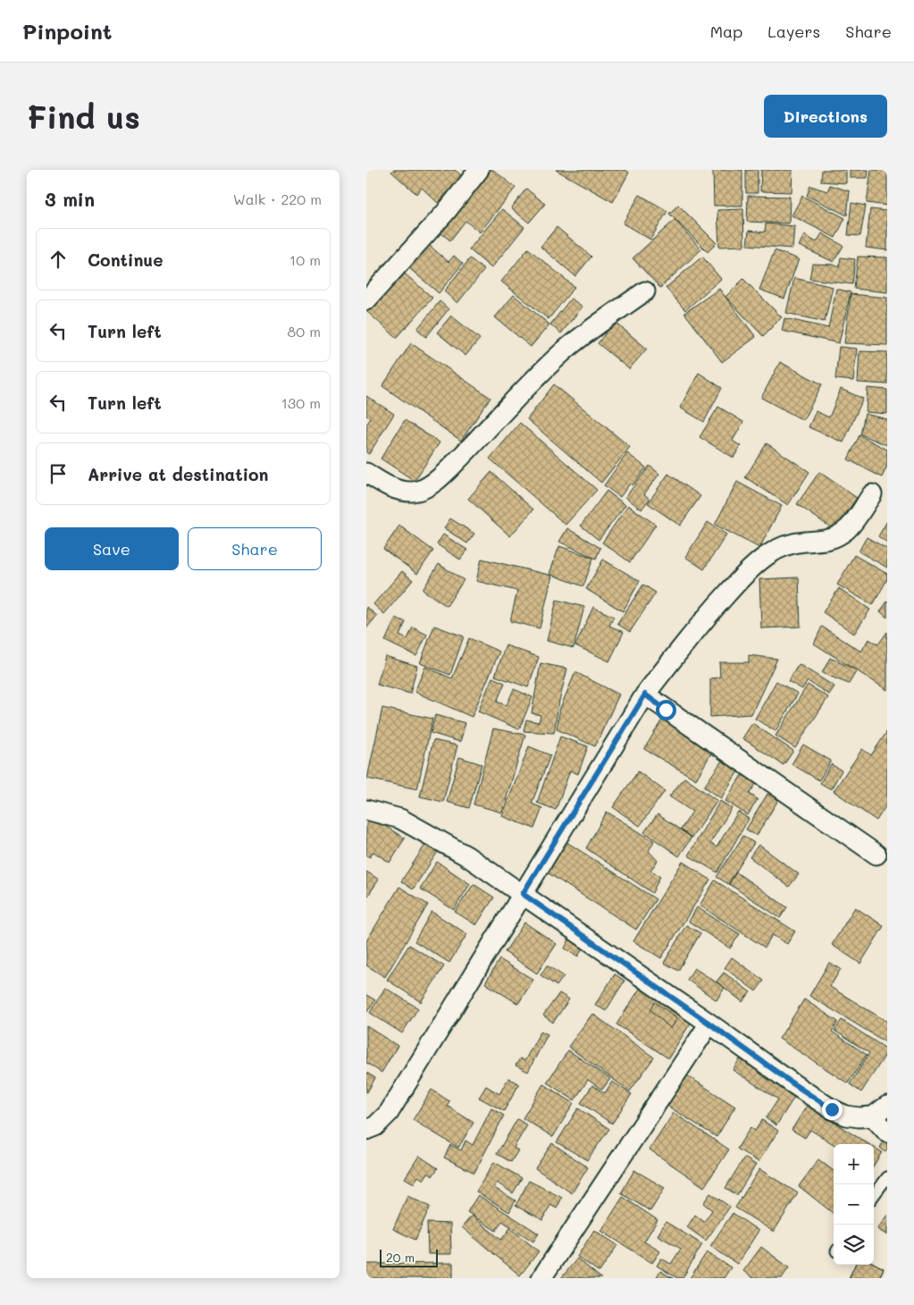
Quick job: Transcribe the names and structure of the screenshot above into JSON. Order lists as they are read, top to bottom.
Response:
{
  "scale_bar": "20 m",
  "page": {
    "header": "Pinpoint",
    "nav": ["Map", "Layers", "Share"],
    "buttons": [
      "Directions",
      ["Save", "Share"]
    ],
    "title": "Find us",
    "heading": ["3 min", "Walk · 220 m"],
    "list": [
      ["Continue", "10 m"],
      ["Turn left", "80 m"],
      ["Turn left", "130 m"],
      "Arrive at destination"
    ],
    "map_buttons": ["+", "−"],
    "scale": "20 m"
  }
}
